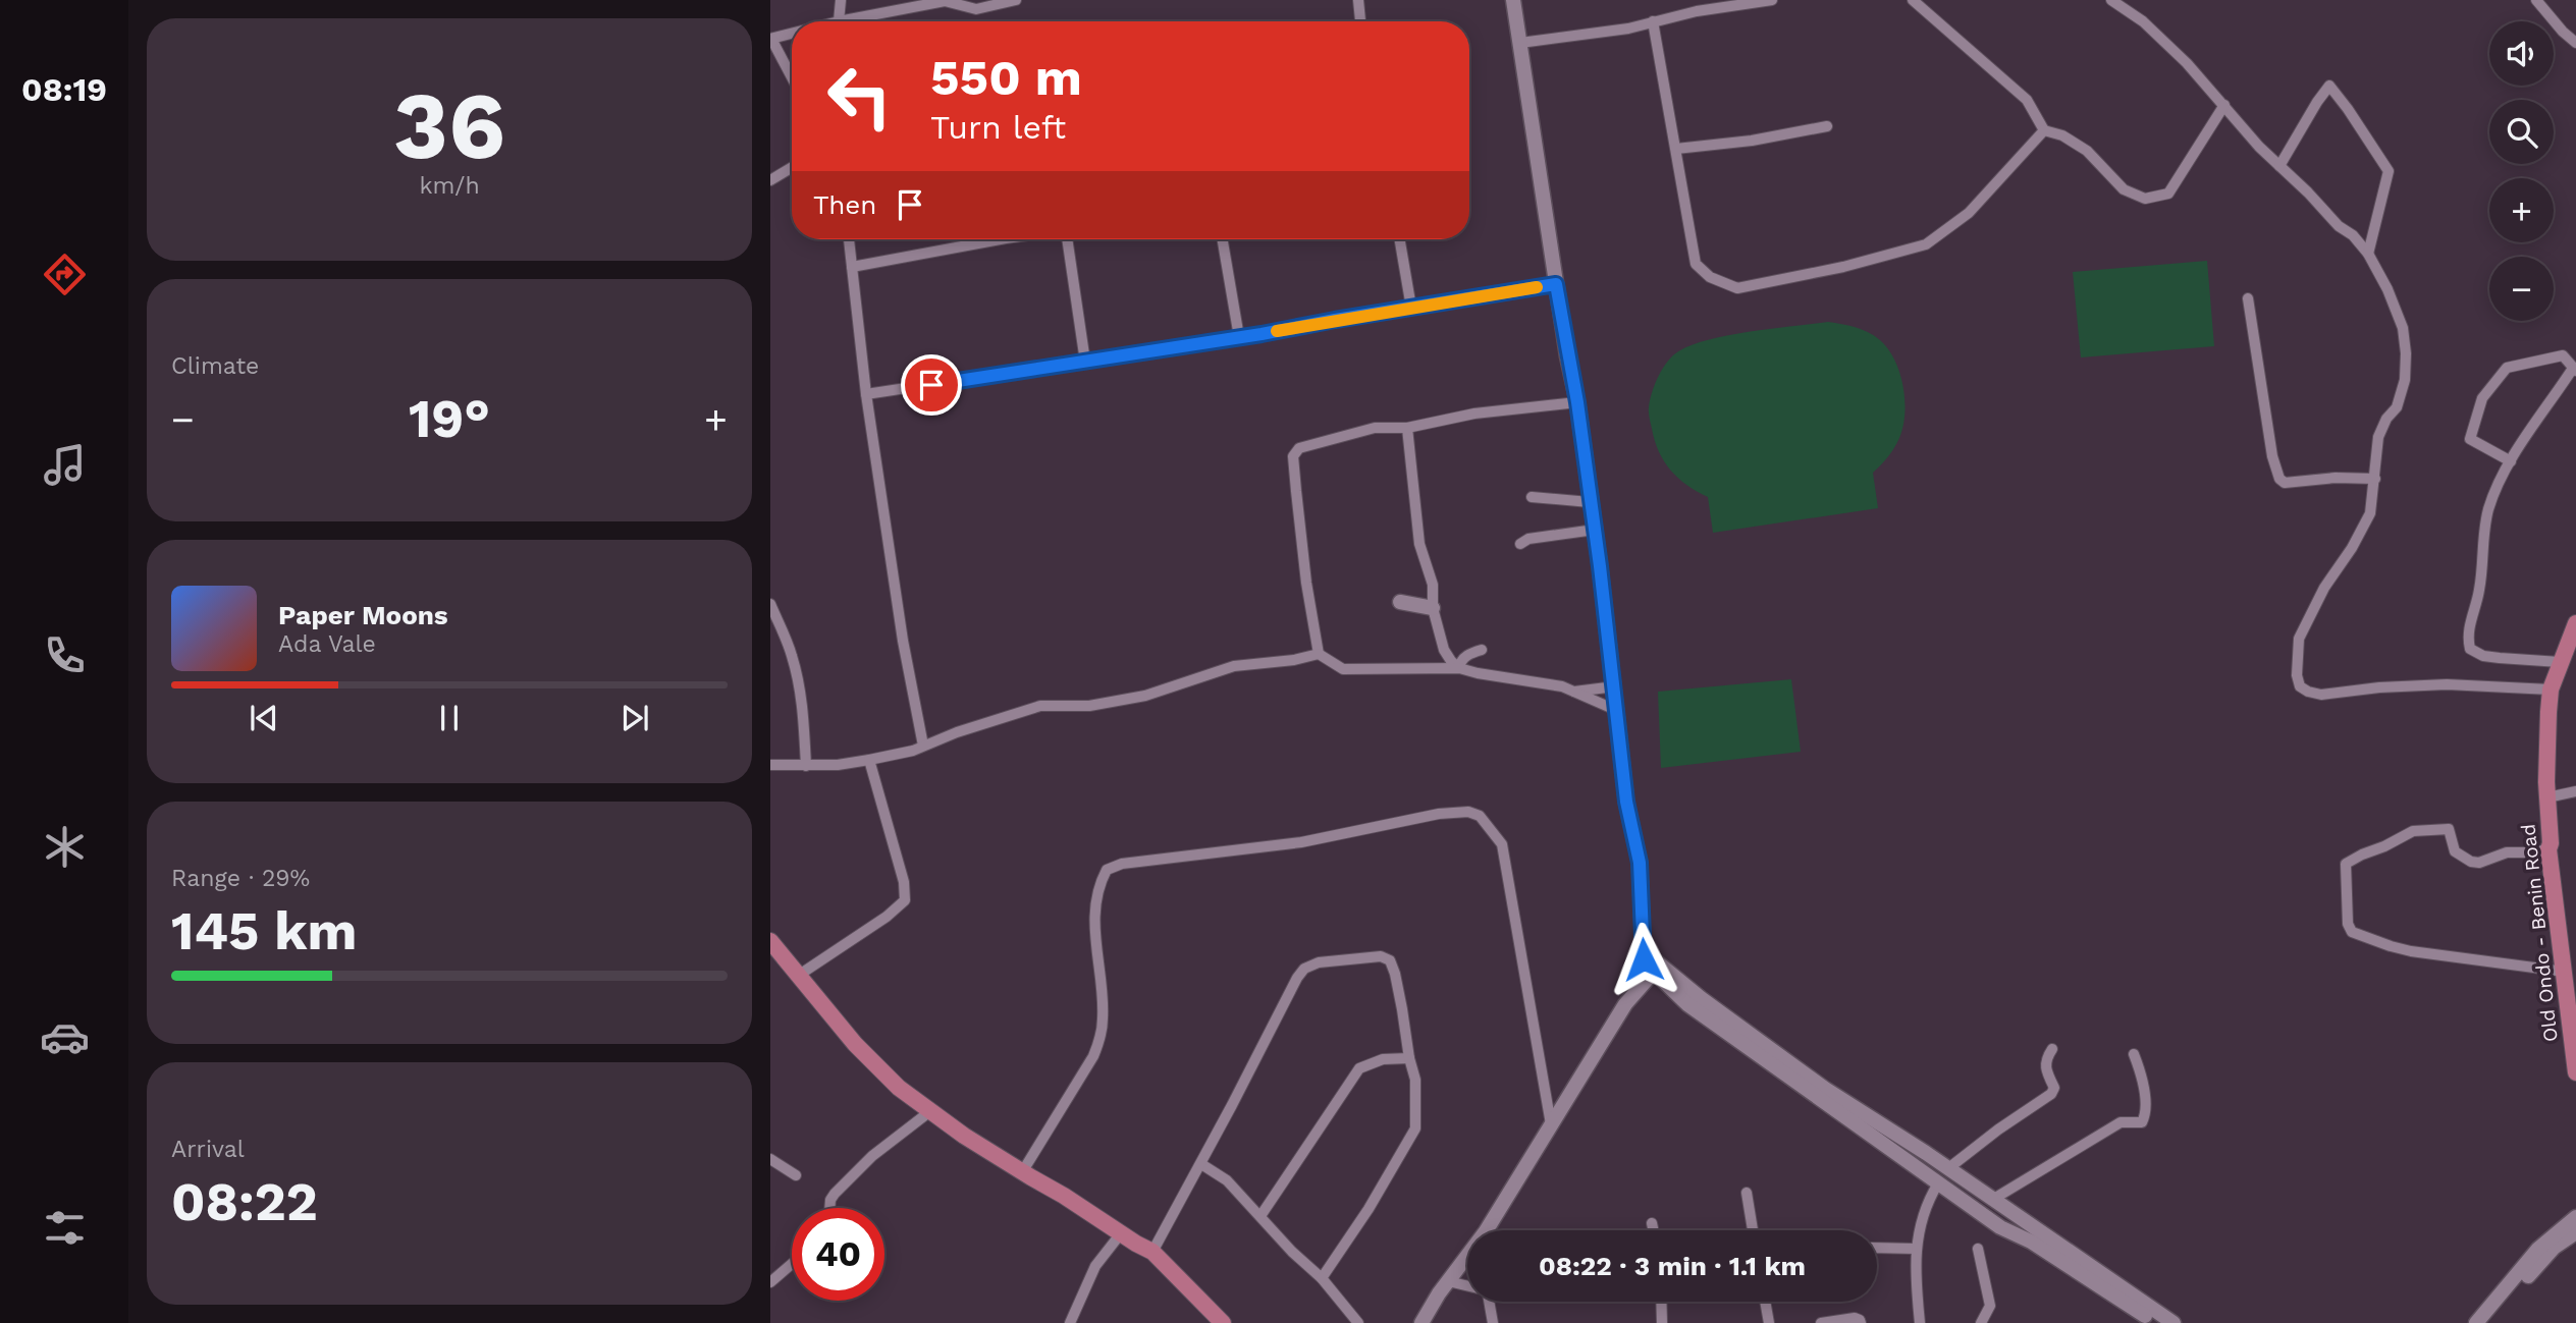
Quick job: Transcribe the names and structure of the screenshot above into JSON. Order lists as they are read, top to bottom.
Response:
{
  "streets": {
    "main road": ["Old Ondo - Benin Road"]
  },
  "page": {
    "tabs": "08:19",
    "tile": [
      ["36", "km/h"],
      "Climate",
      ["Range · 29%", "145 km"],
      ["Arrival", "08:22"]
    ],
    "map_buttons": ["+", "−"],
    "turn": ["550 m", "Turn left"],
    "then": "Then",
    "heat": ["−", "19°", "+"],
    "song": ["Paper Moons", "Ada Vale"],
    "limit": "40",
    "trip": "08:22 · 3 min · 1.1 km"
  }
}
